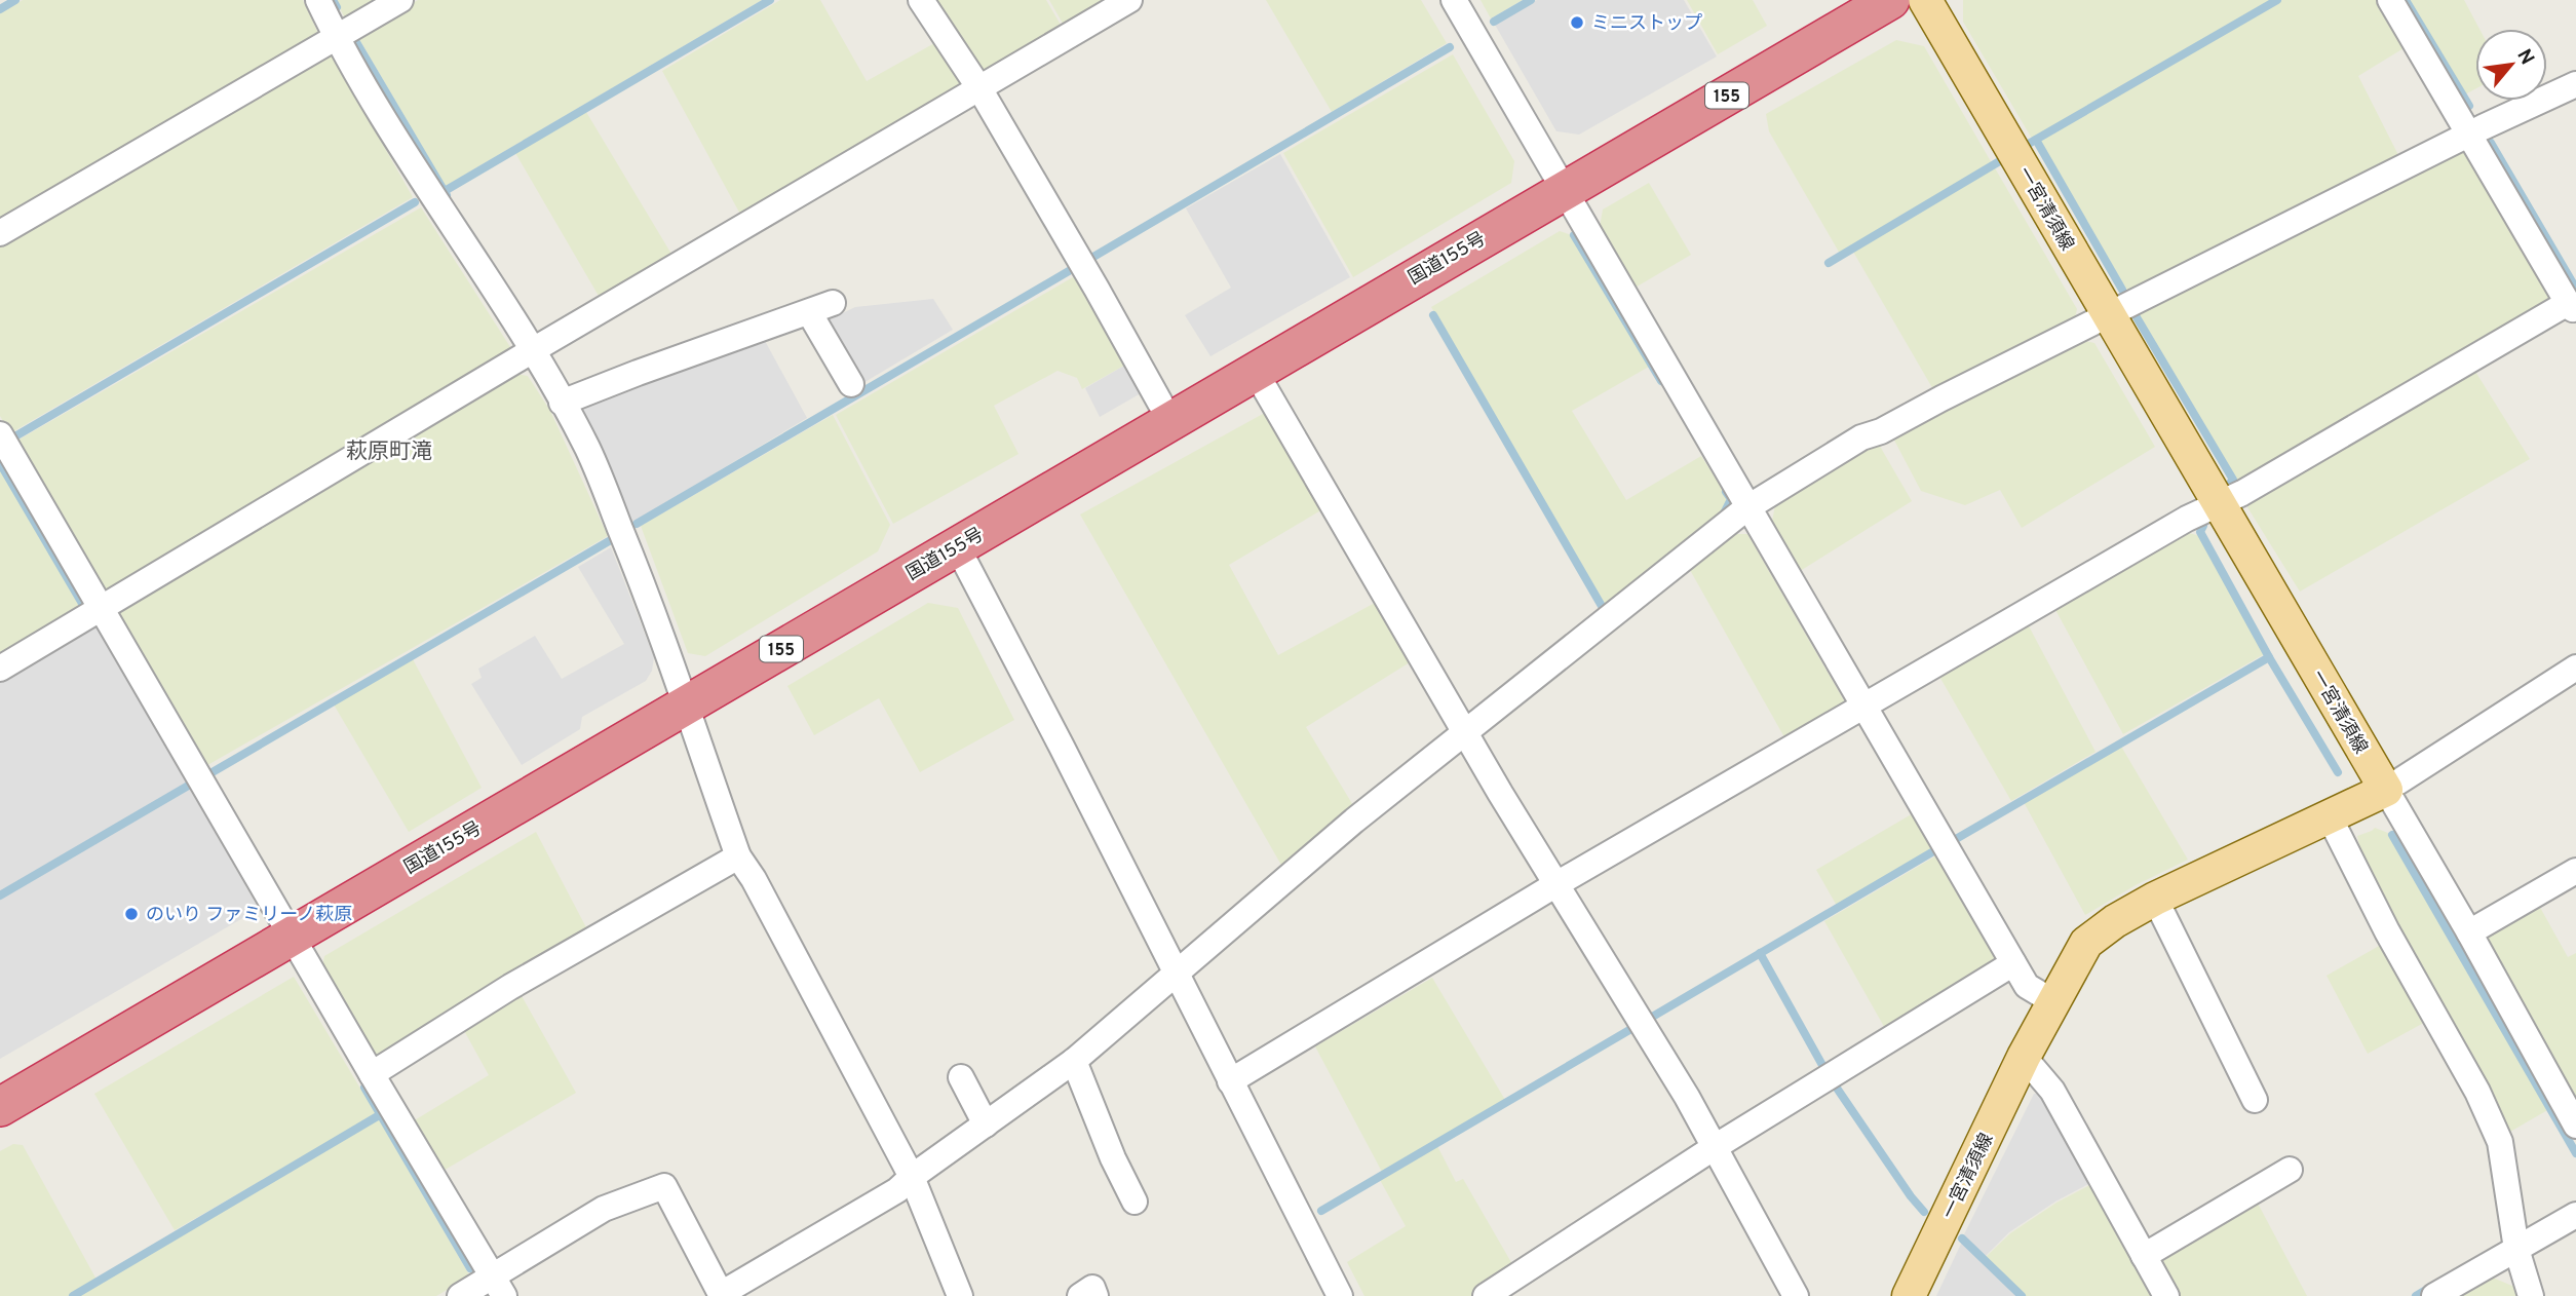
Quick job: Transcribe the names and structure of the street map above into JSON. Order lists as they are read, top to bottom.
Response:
{
  "streets": {
    "highway": ["155", "国道155号"],
    "main road": ["一宮清須線"]
  },
  "districts": ["萩原町滝"],
  "places": ["ミニストップ", "のいり ファミリーノ萩原"],
  "north": "top right"
}
